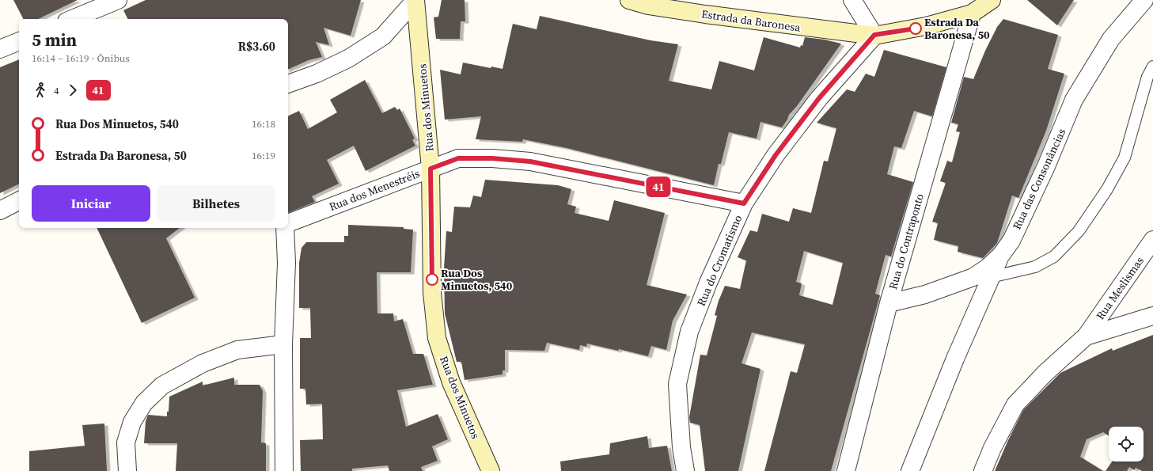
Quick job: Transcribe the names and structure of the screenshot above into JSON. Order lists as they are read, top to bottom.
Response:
{
  "streets": {
    "street": [
      "Estrada da Baronesa",
      "Rua dos Minuetos",
      "Rua das Consonâncias",
      "Rua dos Menestréis",
      "Rua do Contraponto",
      "Rua do Cromatismo",
      "Rua Meslismas"
    ]
  },
  "crossings": [
    ["Estrada da Baronesa", "Rua do Contraponto"],
    ["Estrada da Baronesa", "Rua do Cromatismo"],
    ["Rua dos Minuetos", "Rua dos Menestréis"],
    ["Rua das Consonâncias", "Rua do Contraponto"],
    ["Rua dos Menestréis", "Rua do Cromatismo"]
  ],
  "places": ["Estrada Da Baronesa, 50", "Rua Dos Minuetos, 540"],
  "lines": ["bus line 41"],
  "page": {
    "on_map": "41",
    "heading": ["5 min", "16:14 – 16:19 · Ônibus", "R$3.60"],
    "legs": ["4", "41"],
    "list": [
      {
        "name": "Rua Dos Minuetos, 540",
        "value": "16:18"
      },
      {
        "name": "Estrada Da Baronesa, 50",
        "value": "16:19"
      }
    ],
    "buttons": ["Iniciar", "Bilhetes"]
  }
}
